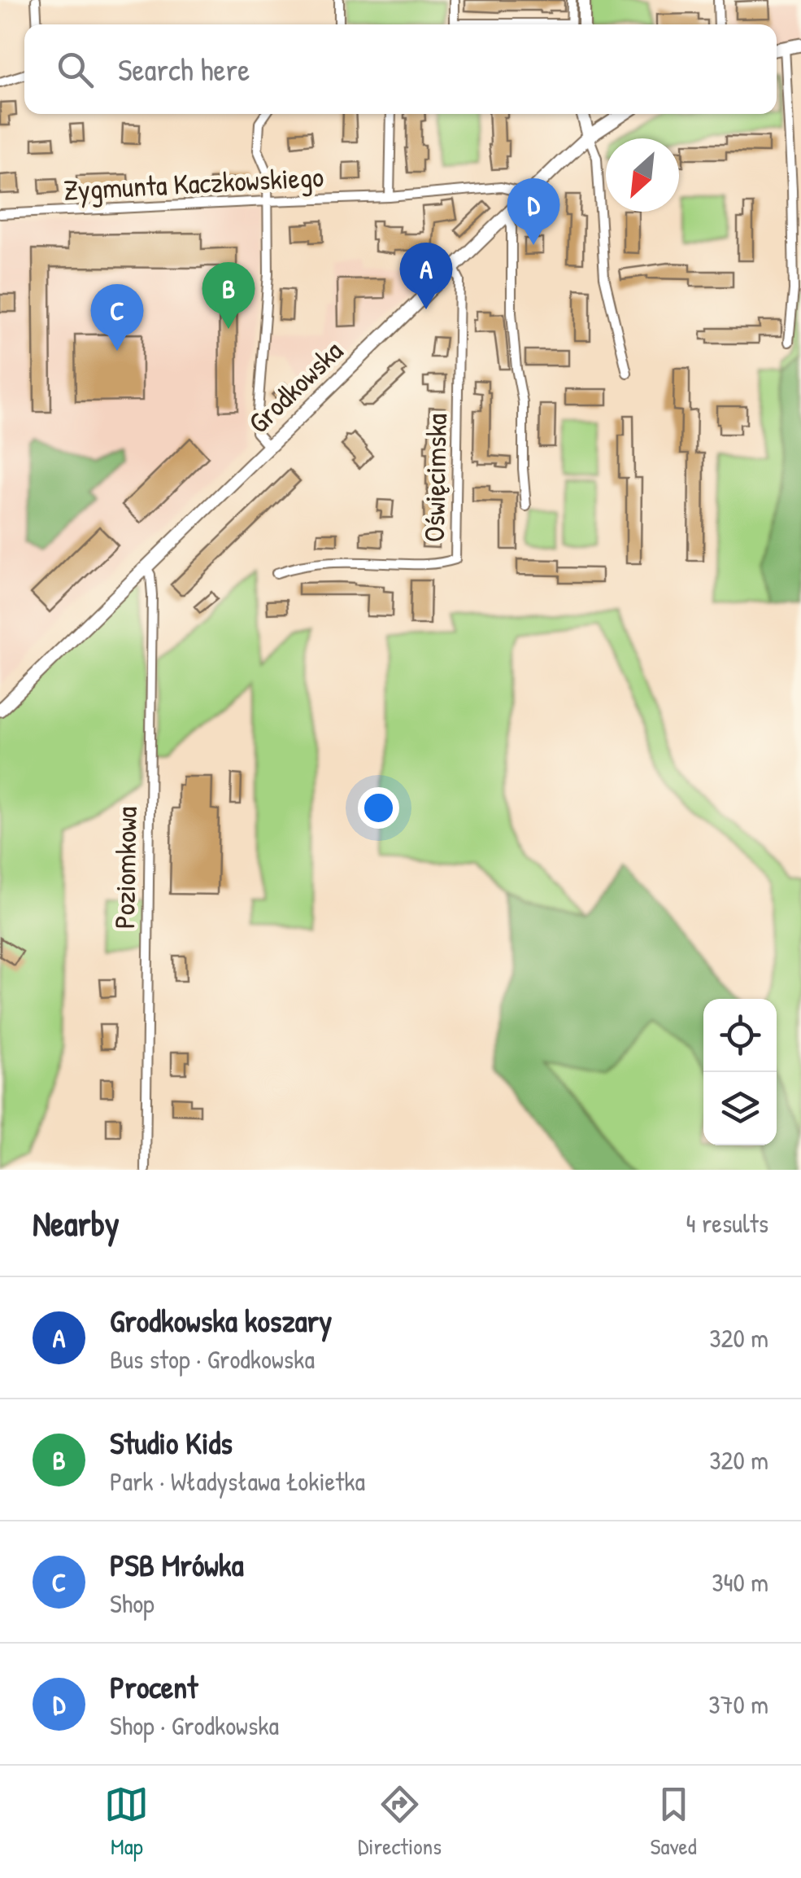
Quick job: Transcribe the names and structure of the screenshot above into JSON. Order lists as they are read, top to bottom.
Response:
{
  "streets": {
    "main road": ["Grodkowska"],
    "street": ["Zygmunta Kaczkowskiego", "Oświęcimska", "Poziomkowa"]
  },
  "crossings": [
    ["Zygmunta Kaczkowskiego", "Grodkowska"],
    ["Grodkowska", "Oświęcimska"],
    ["Grodkowska", "Poziomkowa"]
  ],
  "north": "bottom left",
  "page": {
    "search": "Search here",
    "pins": [
      "D",
      "A",
      "B",
      "C"
    ],
    "heading": ["Nearby", "4 results"],
    "list": [
      {
        "mark": "A",
        "name": "Grodkowska koszary",
        "note": "Bus stop · Grodkowska",
        "value": "320 m"
      },
      {
        "mark": "B",
        "name": "Studio Kids",
        "note": "Park · Władysława Łokietka",
        "value": "320 m"
      },
      {
        "mark": "C",
        "name": "PSB Mrówka",
        "note": "Shop",
        "value": "340 m"
      },
      {
        "mark": "D",
        "name": "Procent",
        "note": "Shop · Grodkowska",
        "value": "370 m"
      }
    ],
    "nav": ["Map", "Directions", "Saved"]
  }
}
